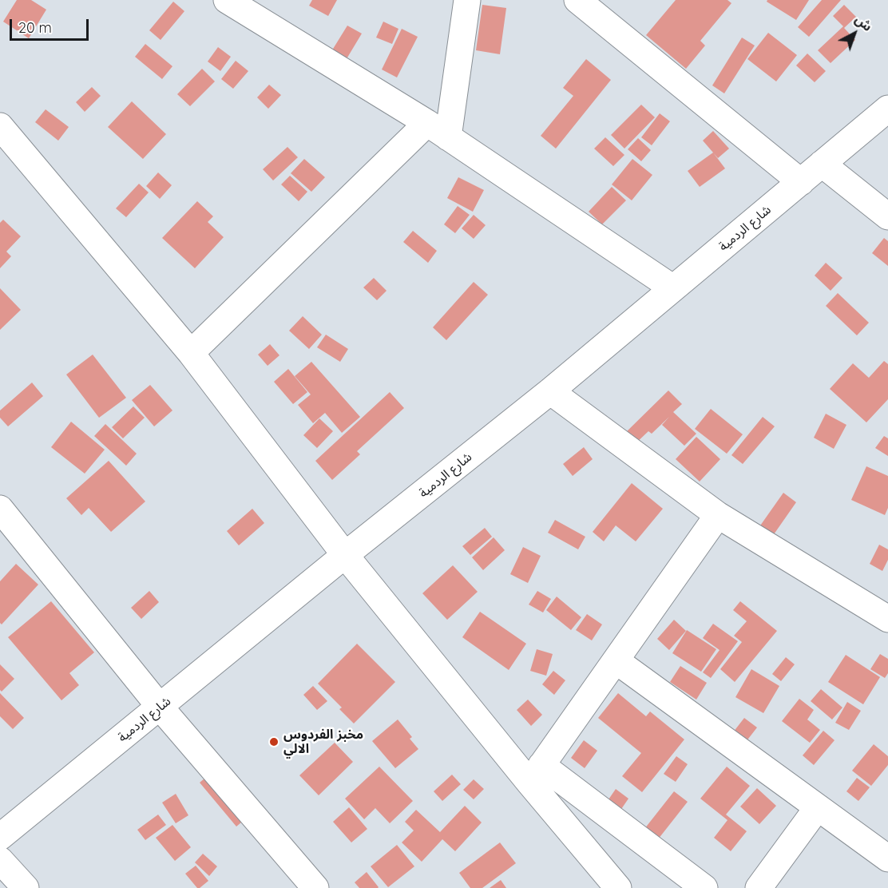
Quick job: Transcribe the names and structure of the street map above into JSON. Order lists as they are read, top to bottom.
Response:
{
  "streets": {
    "street": ["شارع الردمية"]
  },
  "places": ["مخبز الفردوس الالي"],
  "scale_bar": "20 m",
  "north": "top right"
}
